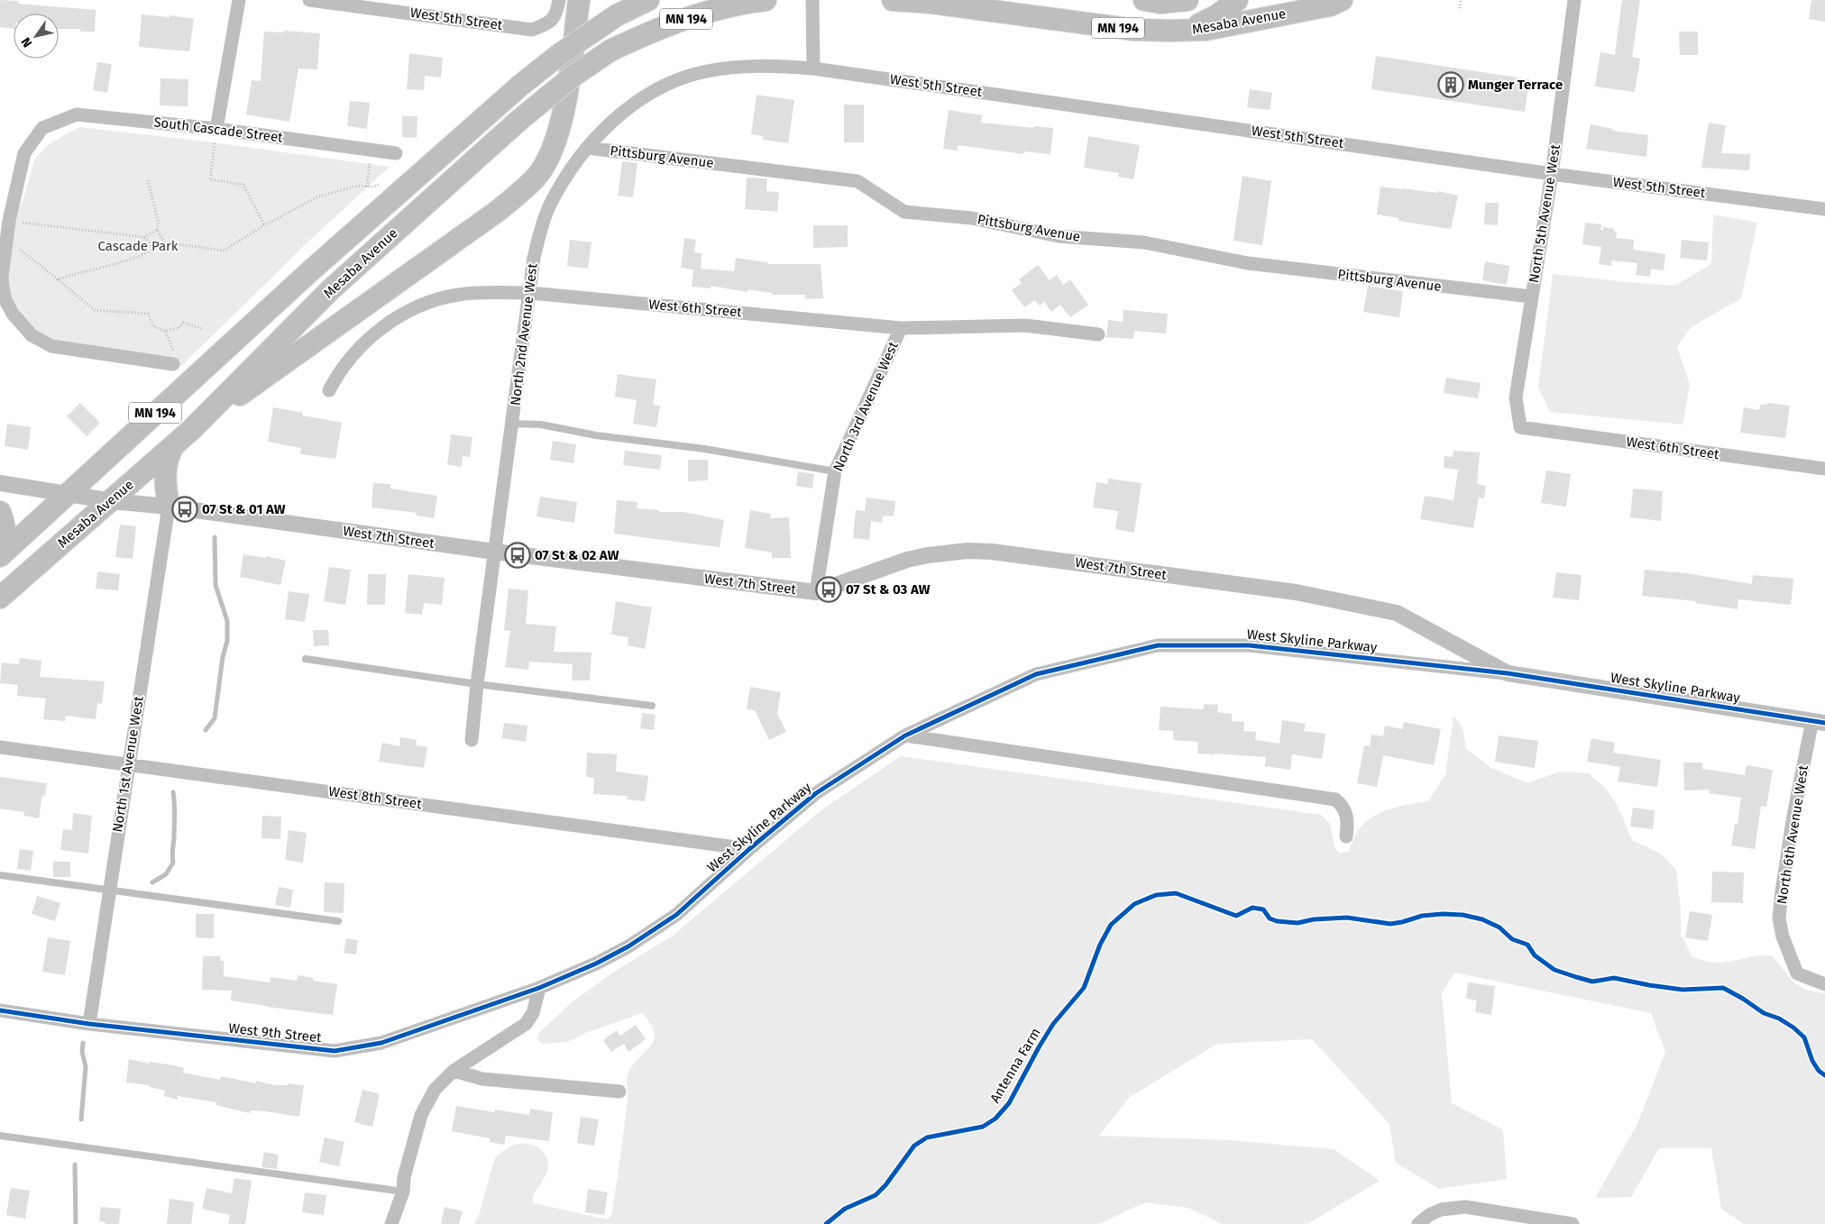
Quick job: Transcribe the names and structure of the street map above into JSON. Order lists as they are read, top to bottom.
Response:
{
  "streets": {
    "highway": ["MN 194", "Mesaba Avenue"],
    "street": [
      "West 5th Street",
      "South Cascade Street",
      "Pittsburg Avenue",
      "North 5th Avenue West",
      "West 6th Street",
      "North 2nd Avenue West",
      "North 3rd Avenue West",
      "West 7th Street",
      "West Skyline Parkway",
      "North 1st Avenue West",
      "West 8th Street",
      "North 6th Avenue West",
      "West 9th Street"
    ],
    "cycle path": ["Antenna Farm"]
  },
  "crossings": [
    ["West 5th Street", "North 5th Avenue West"],
    ["West 5th Street", "North 2nd Avenue West"],
    ["Mesaba Avenue", "West 7th Street"],
    ["Pittsburg Avenue", "North 5th Avenue West"],
    ["Pittsburg Avenue", "North 2nd Avenue West"],
    ["North 5th Avenue West", "West 6th Street"],
    ["West 6th Street", "North 2nd Avenue West"],
    ["West 6th Street", "North 3rd Avenue West"],
    ["North 2nd Avenue West", "West 7th Street"],
    ["North 3rd Avenue West", "West 7th Street"],
    ["West 7th Street", "West Skyline Parkway"],
    ["West 7th Street", "North 1st Avenue West"],
    ["West Skyline Parkway", "West 8th Street"],
    ["West Skyline Parkway", "North 6th Avenue West"],
    ["West Skyline Parkway", "West 9th Street"],
    ["North 1st Avenue West", "West 8th Street"],
    ["North 1st Avenue West", "West 9th Street"]
  ],
  "parks": ["Cascade Park"],
  "places": {
    "building": ["Munger Terrace"],
    "bus stop": ["07 St & 01 AW", "07 St & 02 AW", "07 St & 03 AW"]
  },
  "north": "bottom left"
}
